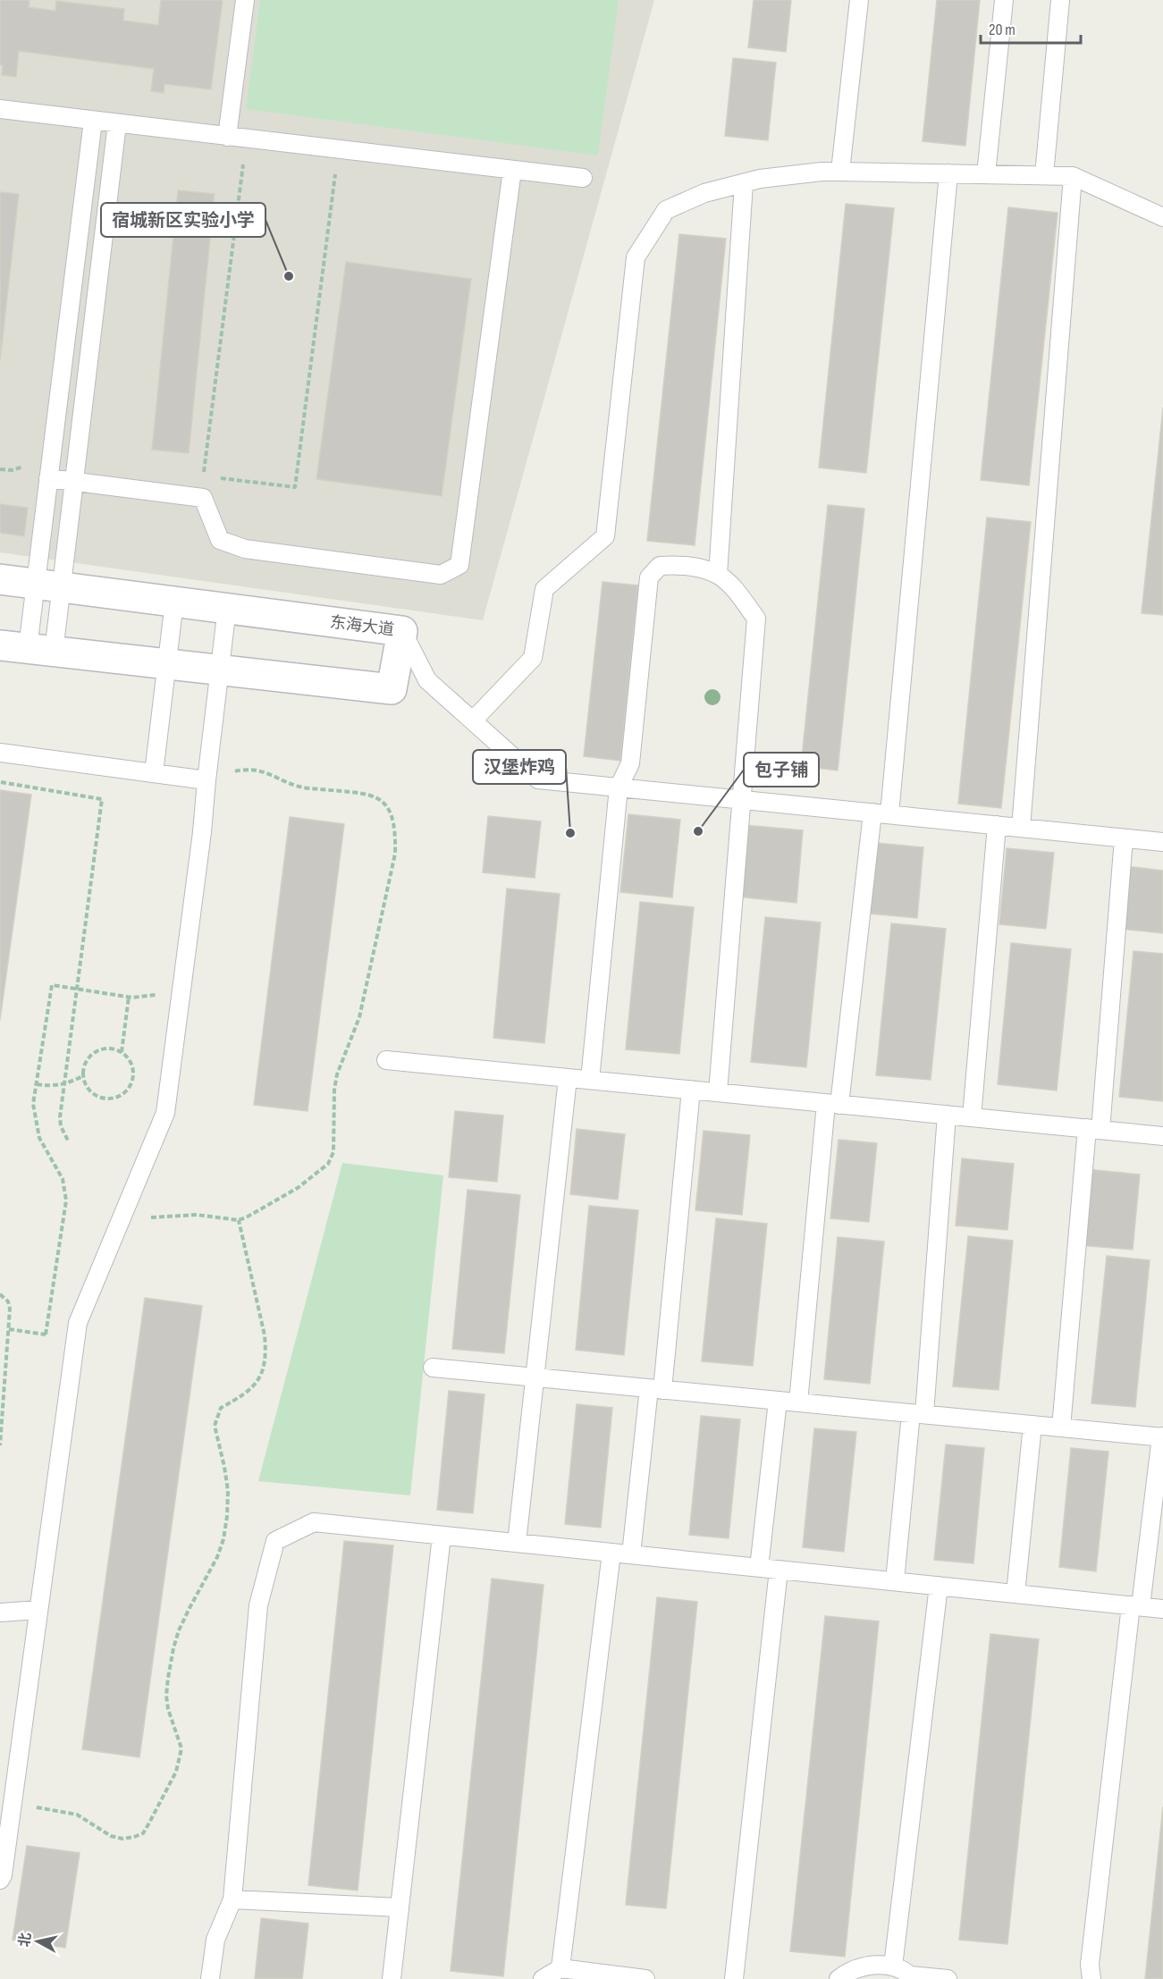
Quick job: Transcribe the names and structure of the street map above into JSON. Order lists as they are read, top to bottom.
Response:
{
  "streets": {
    "street": ["东海大道"]
  },
  "places": ["宿城新区实验小学", "包子铺", "汉堡炸鸡"],
  "scale_bar": "20 m",
  "north": "left"
}
